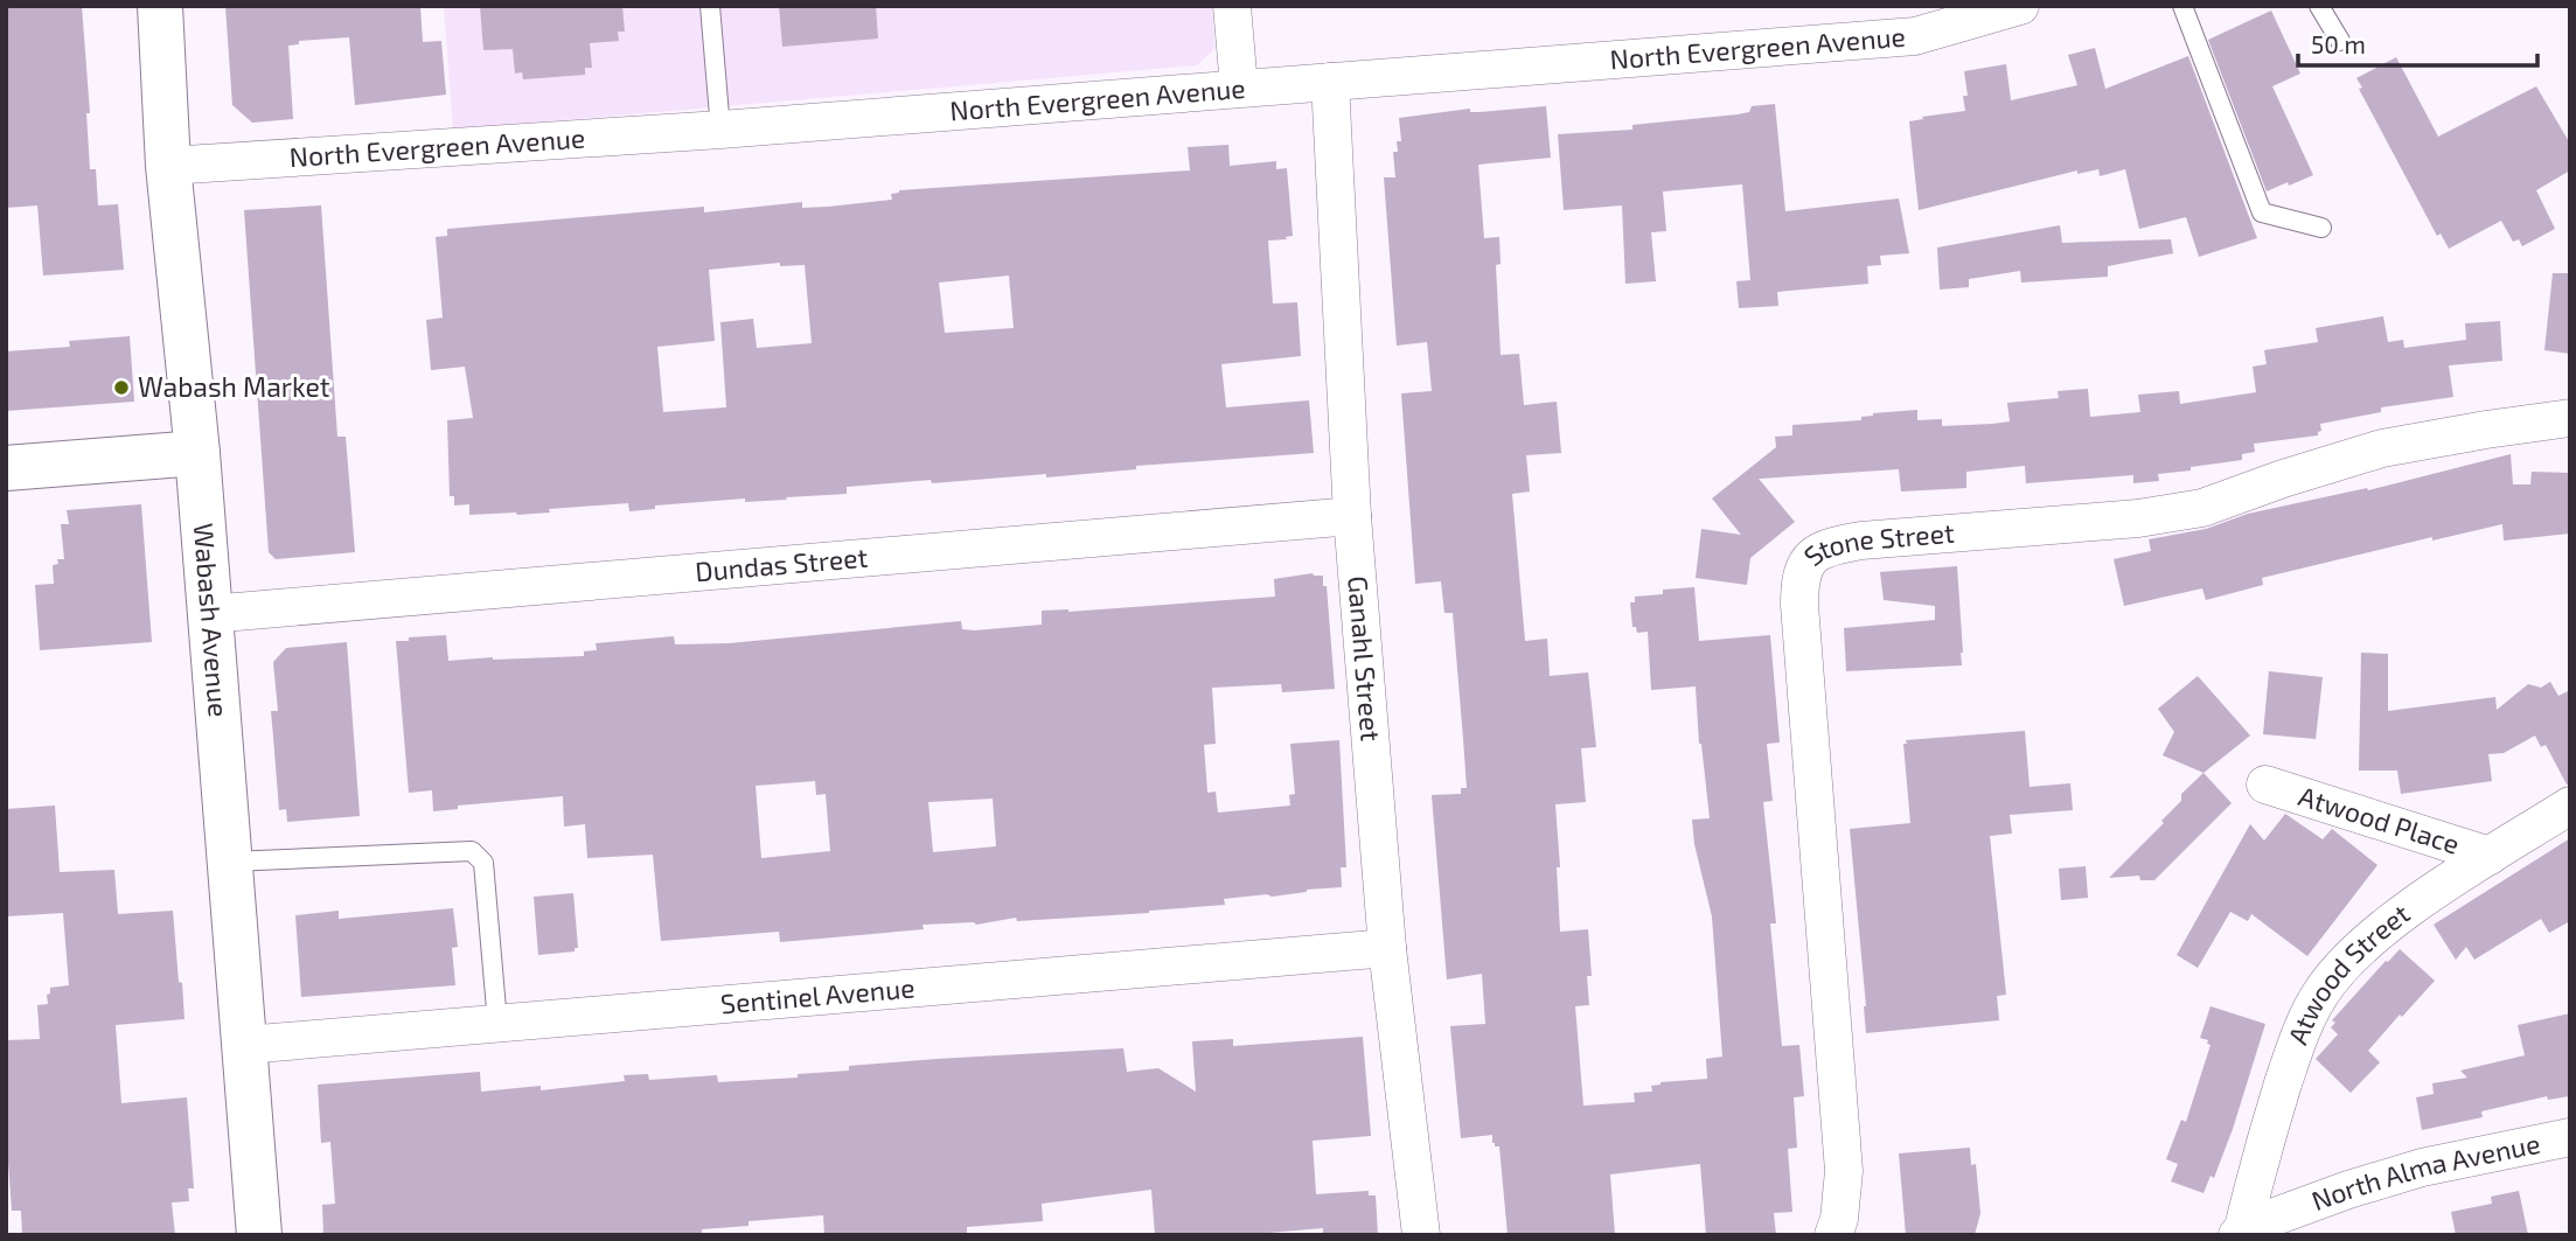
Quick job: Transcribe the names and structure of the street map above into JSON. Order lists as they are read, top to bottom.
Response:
{
  "streets": {
    "street": [
      "North Evergreen Avenue",
      "Stone Street",
      "Dundas Street",
      "Wabash Avenue",
      "Ganahl Street",
      "Atwood Place",
      "Atwood Street",
      "Sentinel Avenue",
      "North Alma Avenue"
    ]
  },
  "crossings": [
    ["North Evergreen Avenue", "Wabash Avenue"],
    ["North Evergreen Avenue", "Ganahl Street"],
    ["Dundas Street", "Wabash Avenue"],
    ["Dundas Street", "Ganahl Street"],
    ["Wabash Avenue", "Sentinel Avenue"],
    ["Ganahl Street", "Sentinel Avenue"],
    ["Atwood Place", "Atwood Street"],
    ["Atwood Street", "North Alma Avenue"]
  ],
  "places": ["Wabash Market"],
  "scale_bar": "50 m"
}
